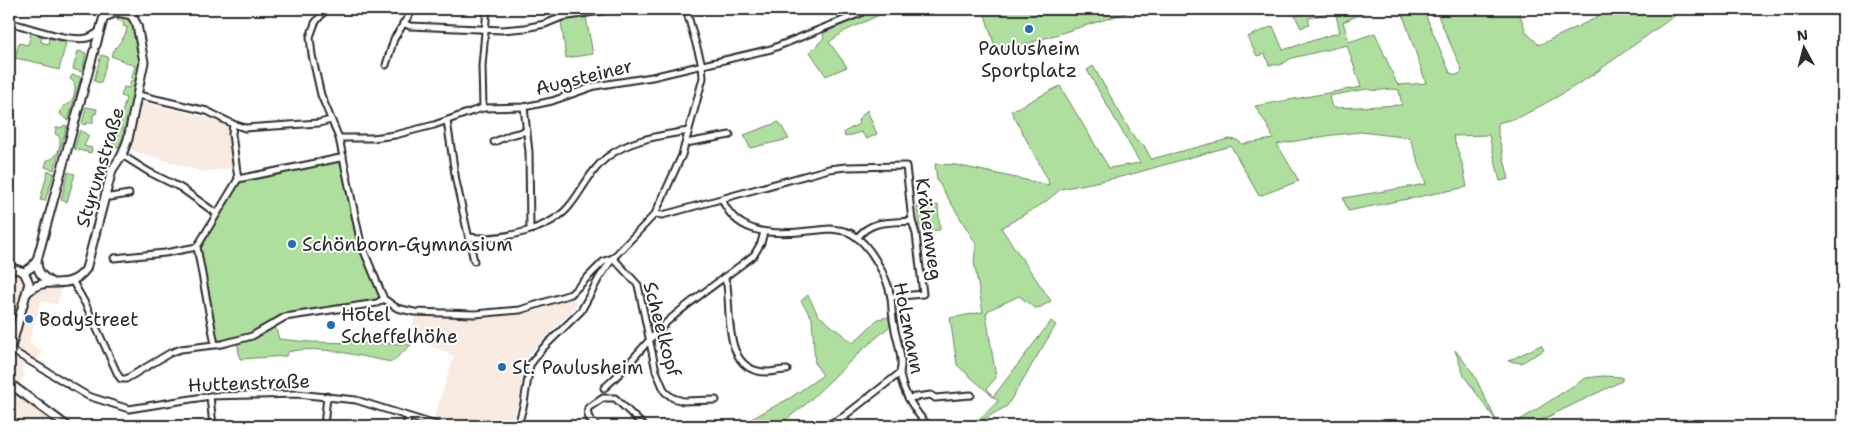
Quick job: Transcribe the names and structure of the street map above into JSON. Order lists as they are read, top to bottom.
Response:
{
  "streets": {
    "main road": ["Styrumstraße"],
    "street": [
      "Augsteiner",
      "Krähenweg",
      "Holzmann",
      "Scheelkopf",
      "Huttenstraße"
    ]
  },
  "crossings": [
    ["Krähenweg", "Holzmann"]
  ],
  "places": [
    "Paulusheim Sportplatz",
    "Schönborn-Gymnasium",
    "Bodystreet",
    "Hotel Scheffelhöhe",
    "St. Paulusheim"
  ],
  "north": "top"
}
